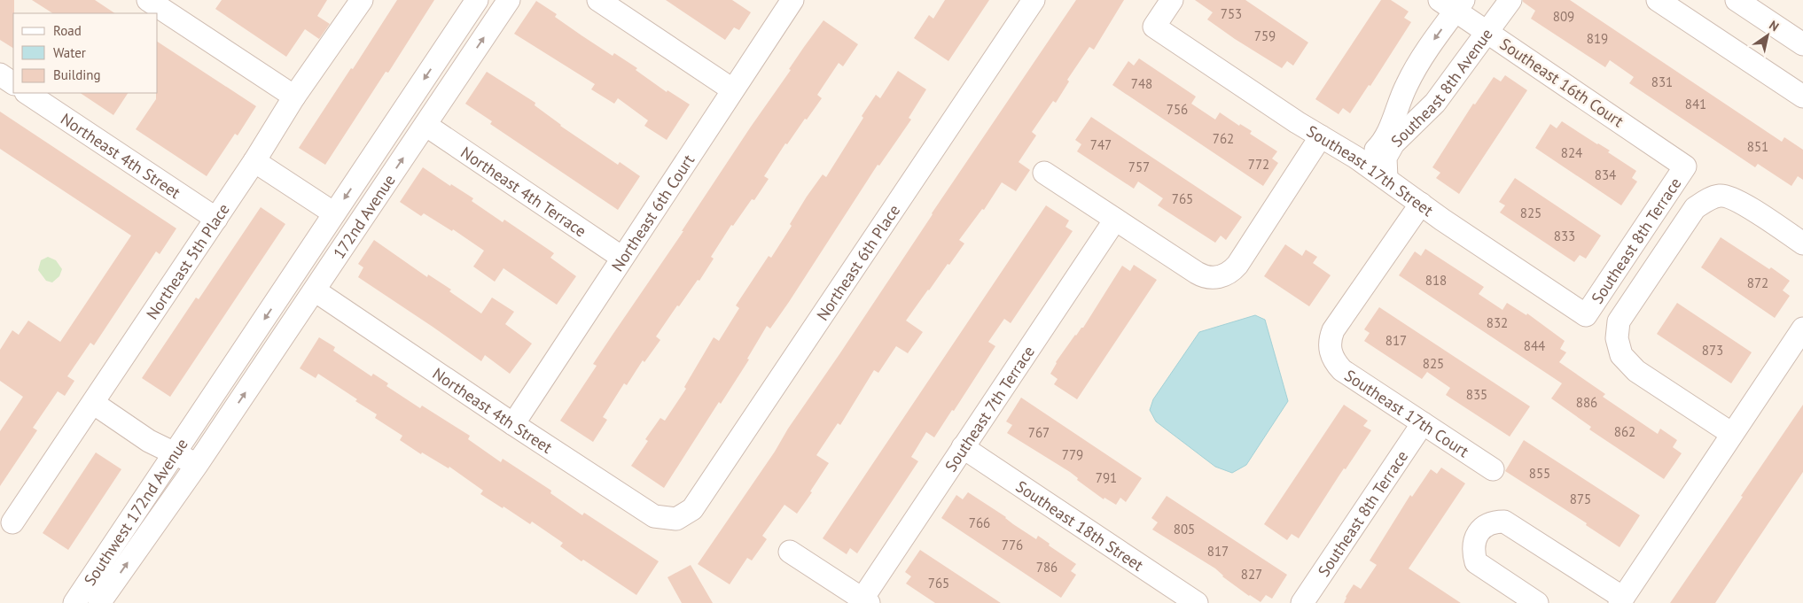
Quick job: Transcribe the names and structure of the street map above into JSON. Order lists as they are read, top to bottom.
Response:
{
  "streets": {
    "street": [
      "Southeast 16th Court",
      "Southeast 8th Avenue",
      "Northeast 4th Street",
      "Southeast 17th Street",
      "Northeast 4th Terrace",
      "Northeast 6th Court",
      "172nd Avenue",
      "Southeast 8th Terrace",
      "Northeast 5th Place",
      "Northeast 6th Place",
      "Southeast 7th Terrace",
      "Southeast 17th Court",
      "Southwest 172nd Avenue",
      "Southeast 18th Street"
    ]
  },
  "crossings": [
    ["Southeast 16th Court", "Southeast 8th Avenue"],
    ["Southeast 16th Court", "Southeast 8th Terrace"],
    ["Southeast 8th Avenue", "Southeast 17th Street"],
    ["Northeast 4th Street", "Northeast 6th Court"],
    ["Northeast 4th Street", "172nd Avenue"],
    ["Northeast 4th Street", "Northeast 5th Place"],
    ["Northeast 4th Street", "Northeast 6th Place"],
    ["Southeast 17th Street", "Southeast 8th Terrace"],
    ["Southeast 17th Street", "Southeast 17th Court"],
    ["Northeast 4th Terrace", "Northeast 6th Court"],
    ["Northeast 4th Terrace", "172nd Avenue"],
    ["172nd Avenue", "Southwest 172nd Avenue"],
    ["Southeast 8th Terrace", "Southeast 17th Court"],
    ["Southeast 7th Terrace", "Southeast 18th Street"]
  ],
  "house_numbers": [
    "753",
    "809",
    "759",
    "819",
    "831",
    "748",
    "841",
    "756",
    "762",
    "747",
    "851",
    "824",
    "772",
    "757",
    "834",
    "765",
    "825",
    "833",
    "818",
    "872",
    "832",
    "817",
    "844",
    "873",
    "825",
    "835",
    "886",
    "862",
    "767",
    "779",
    "855",
    "791",
    "875",
    "766",
    "805",
    "776",
    "817",
    "786",
    "827",
    "765"
  ],
  "legend": ["Road", "Water", "Building"],
  "north": "top right"
}
